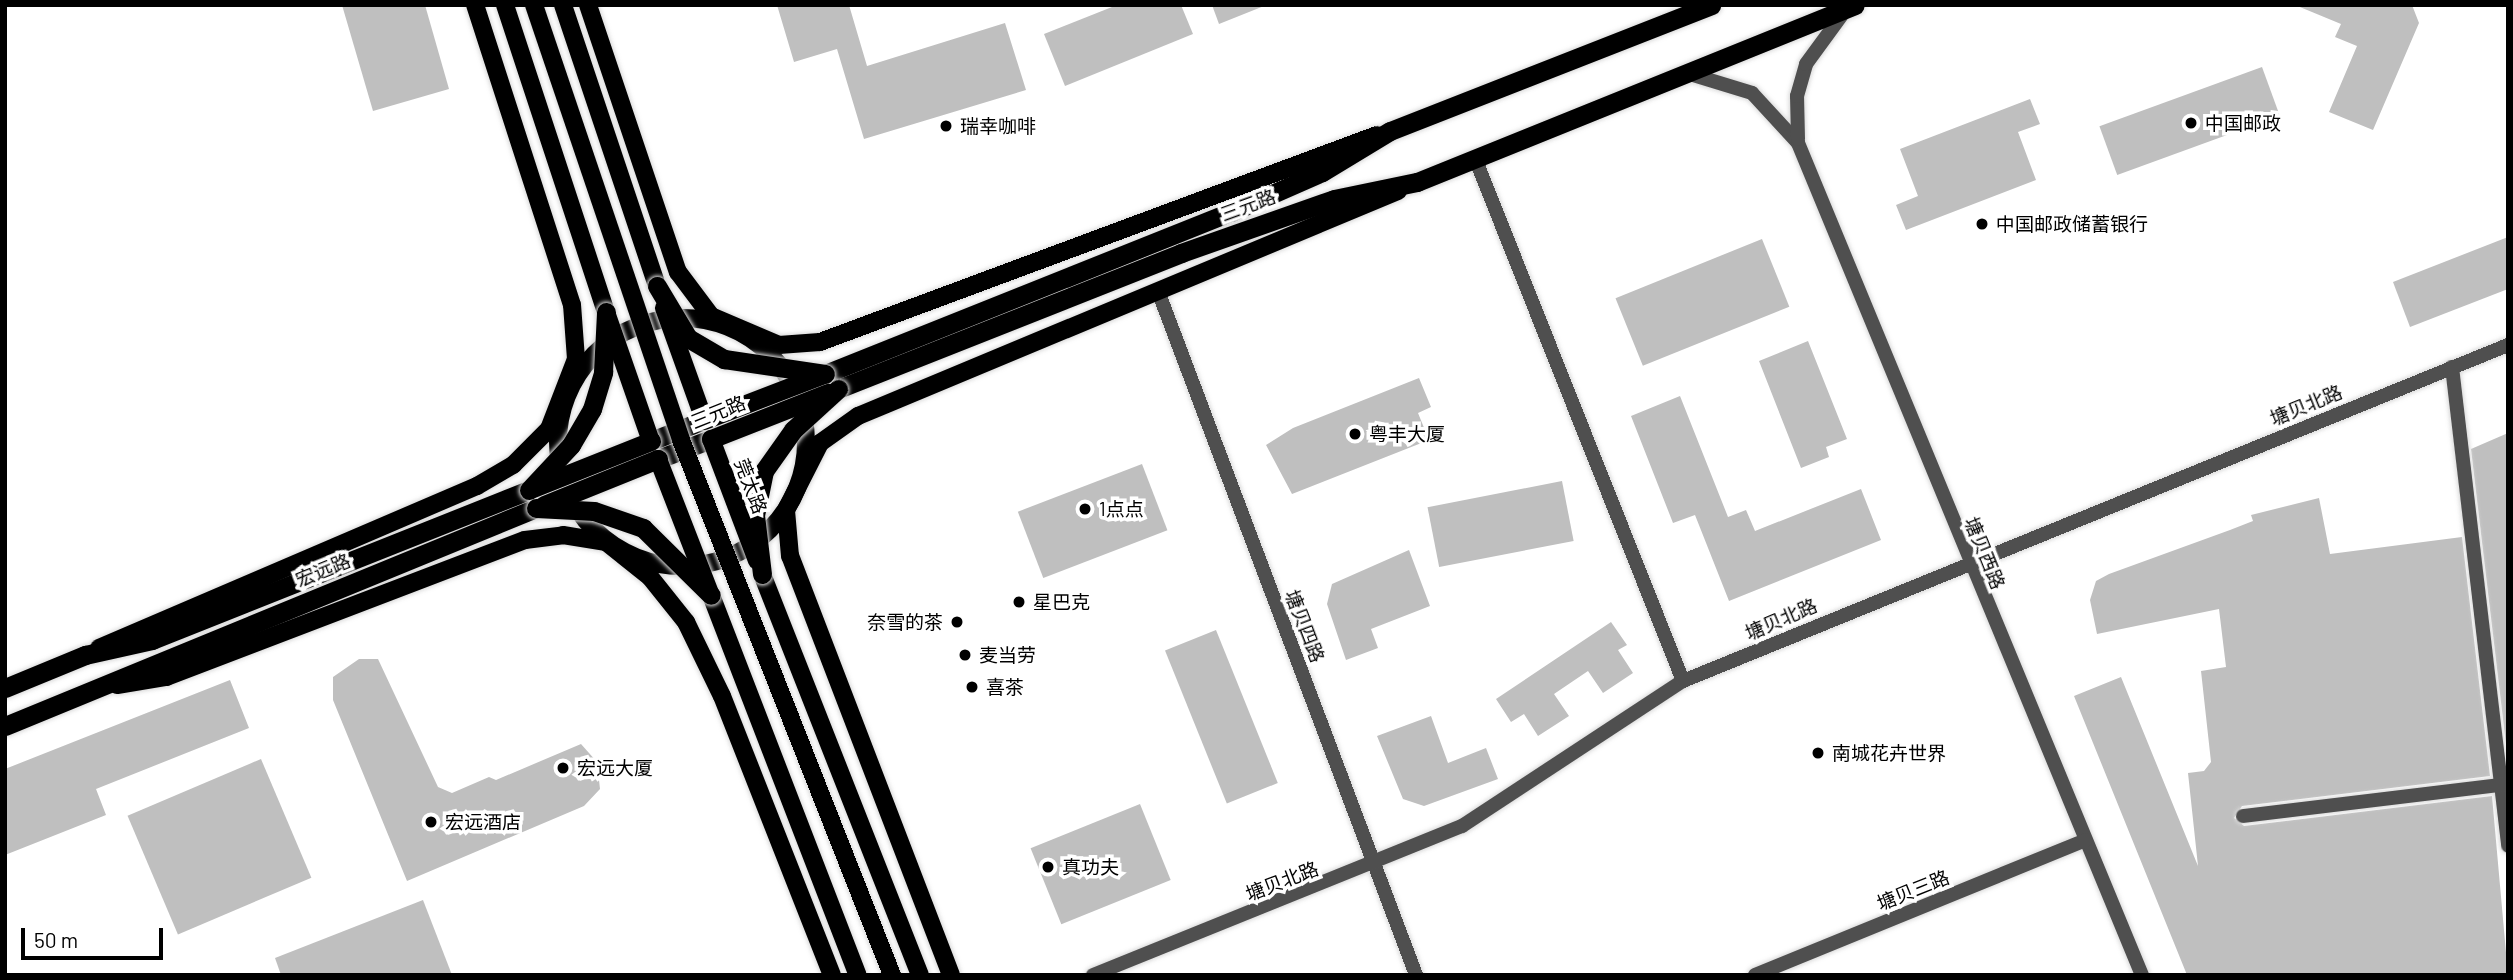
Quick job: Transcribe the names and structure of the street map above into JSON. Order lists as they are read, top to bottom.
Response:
{
  "streets": {
    "highway": ["三元路", "宏远路"],
    "main road": ["莞太路"],
    "street": [
      "塘贝北路",
      "塘贝西路",
      "塘贝四路",
      "塘贝三路"
    ]
  },
  "crossings": [
    ["三元路", "莞太路"],
    ["三元路", "宏远路"],
    ["塘贝北路", "塘贝西路"],
    ["塘贝北路", "塘贝四路"],
    ["塘贝西路", "塘贝三路"]
  ],
  "places": [
    "中国邮政",
    "瑞幸咖啡",
    "中国邮政储蓄银行",
    "粤丰大厦",
    "1点点",
    "星巴克",
    "奈雪的茶",
    "麦当劳",
    "喜茶",
    "南城花卉世界",
    "宏远大厦",
    "宏远酒店",
    "真功夫"
  ],
  "scale_bar": "50 m"
}
